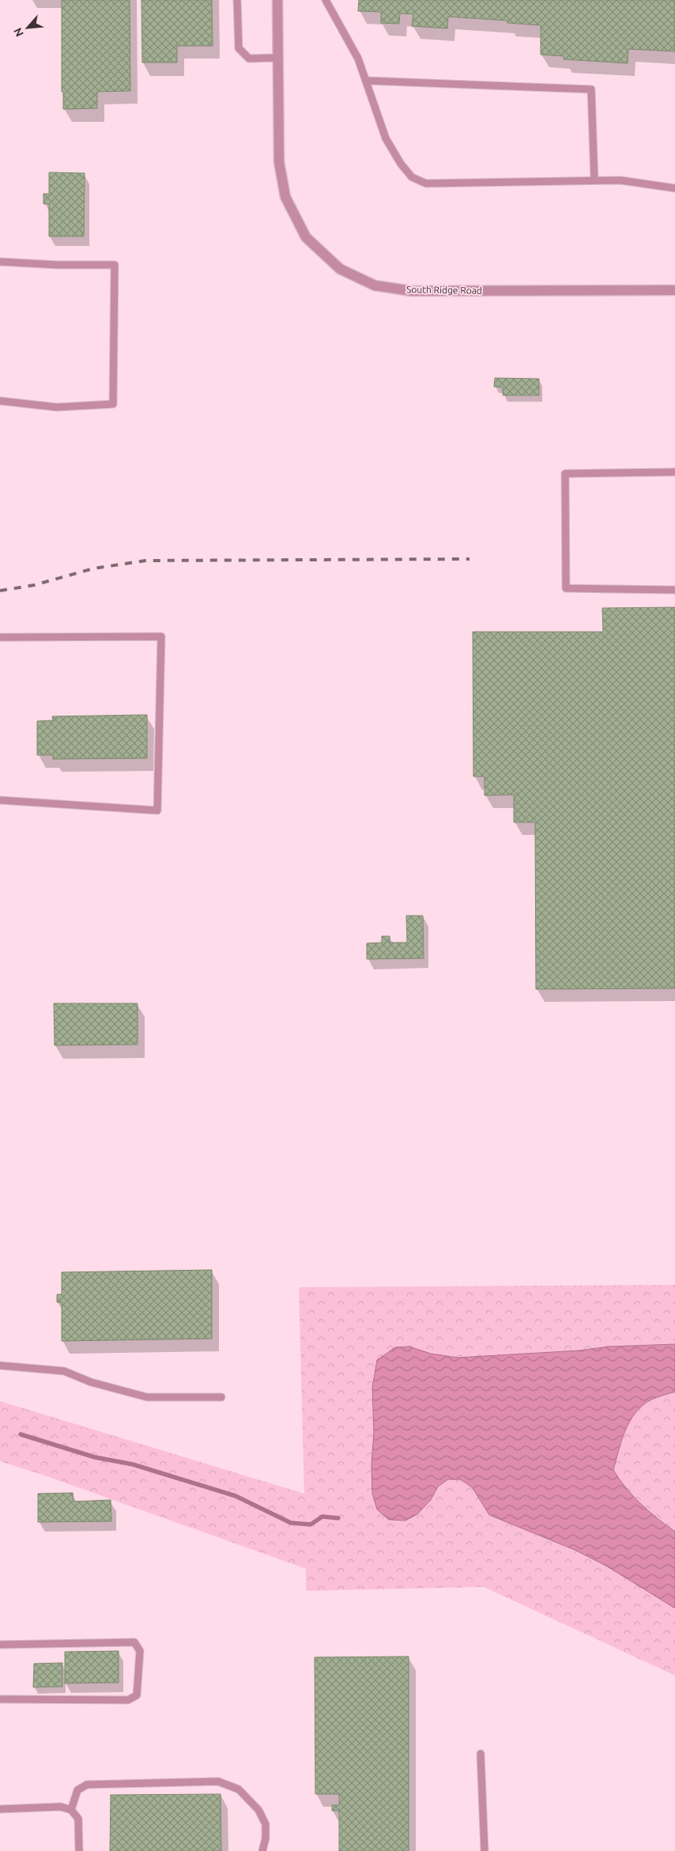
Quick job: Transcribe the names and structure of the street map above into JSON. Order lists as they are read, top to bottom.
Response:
{
  "streets": {
    "street": ["South Ridge Road"]
  },
  "north": "bottom left"
}
